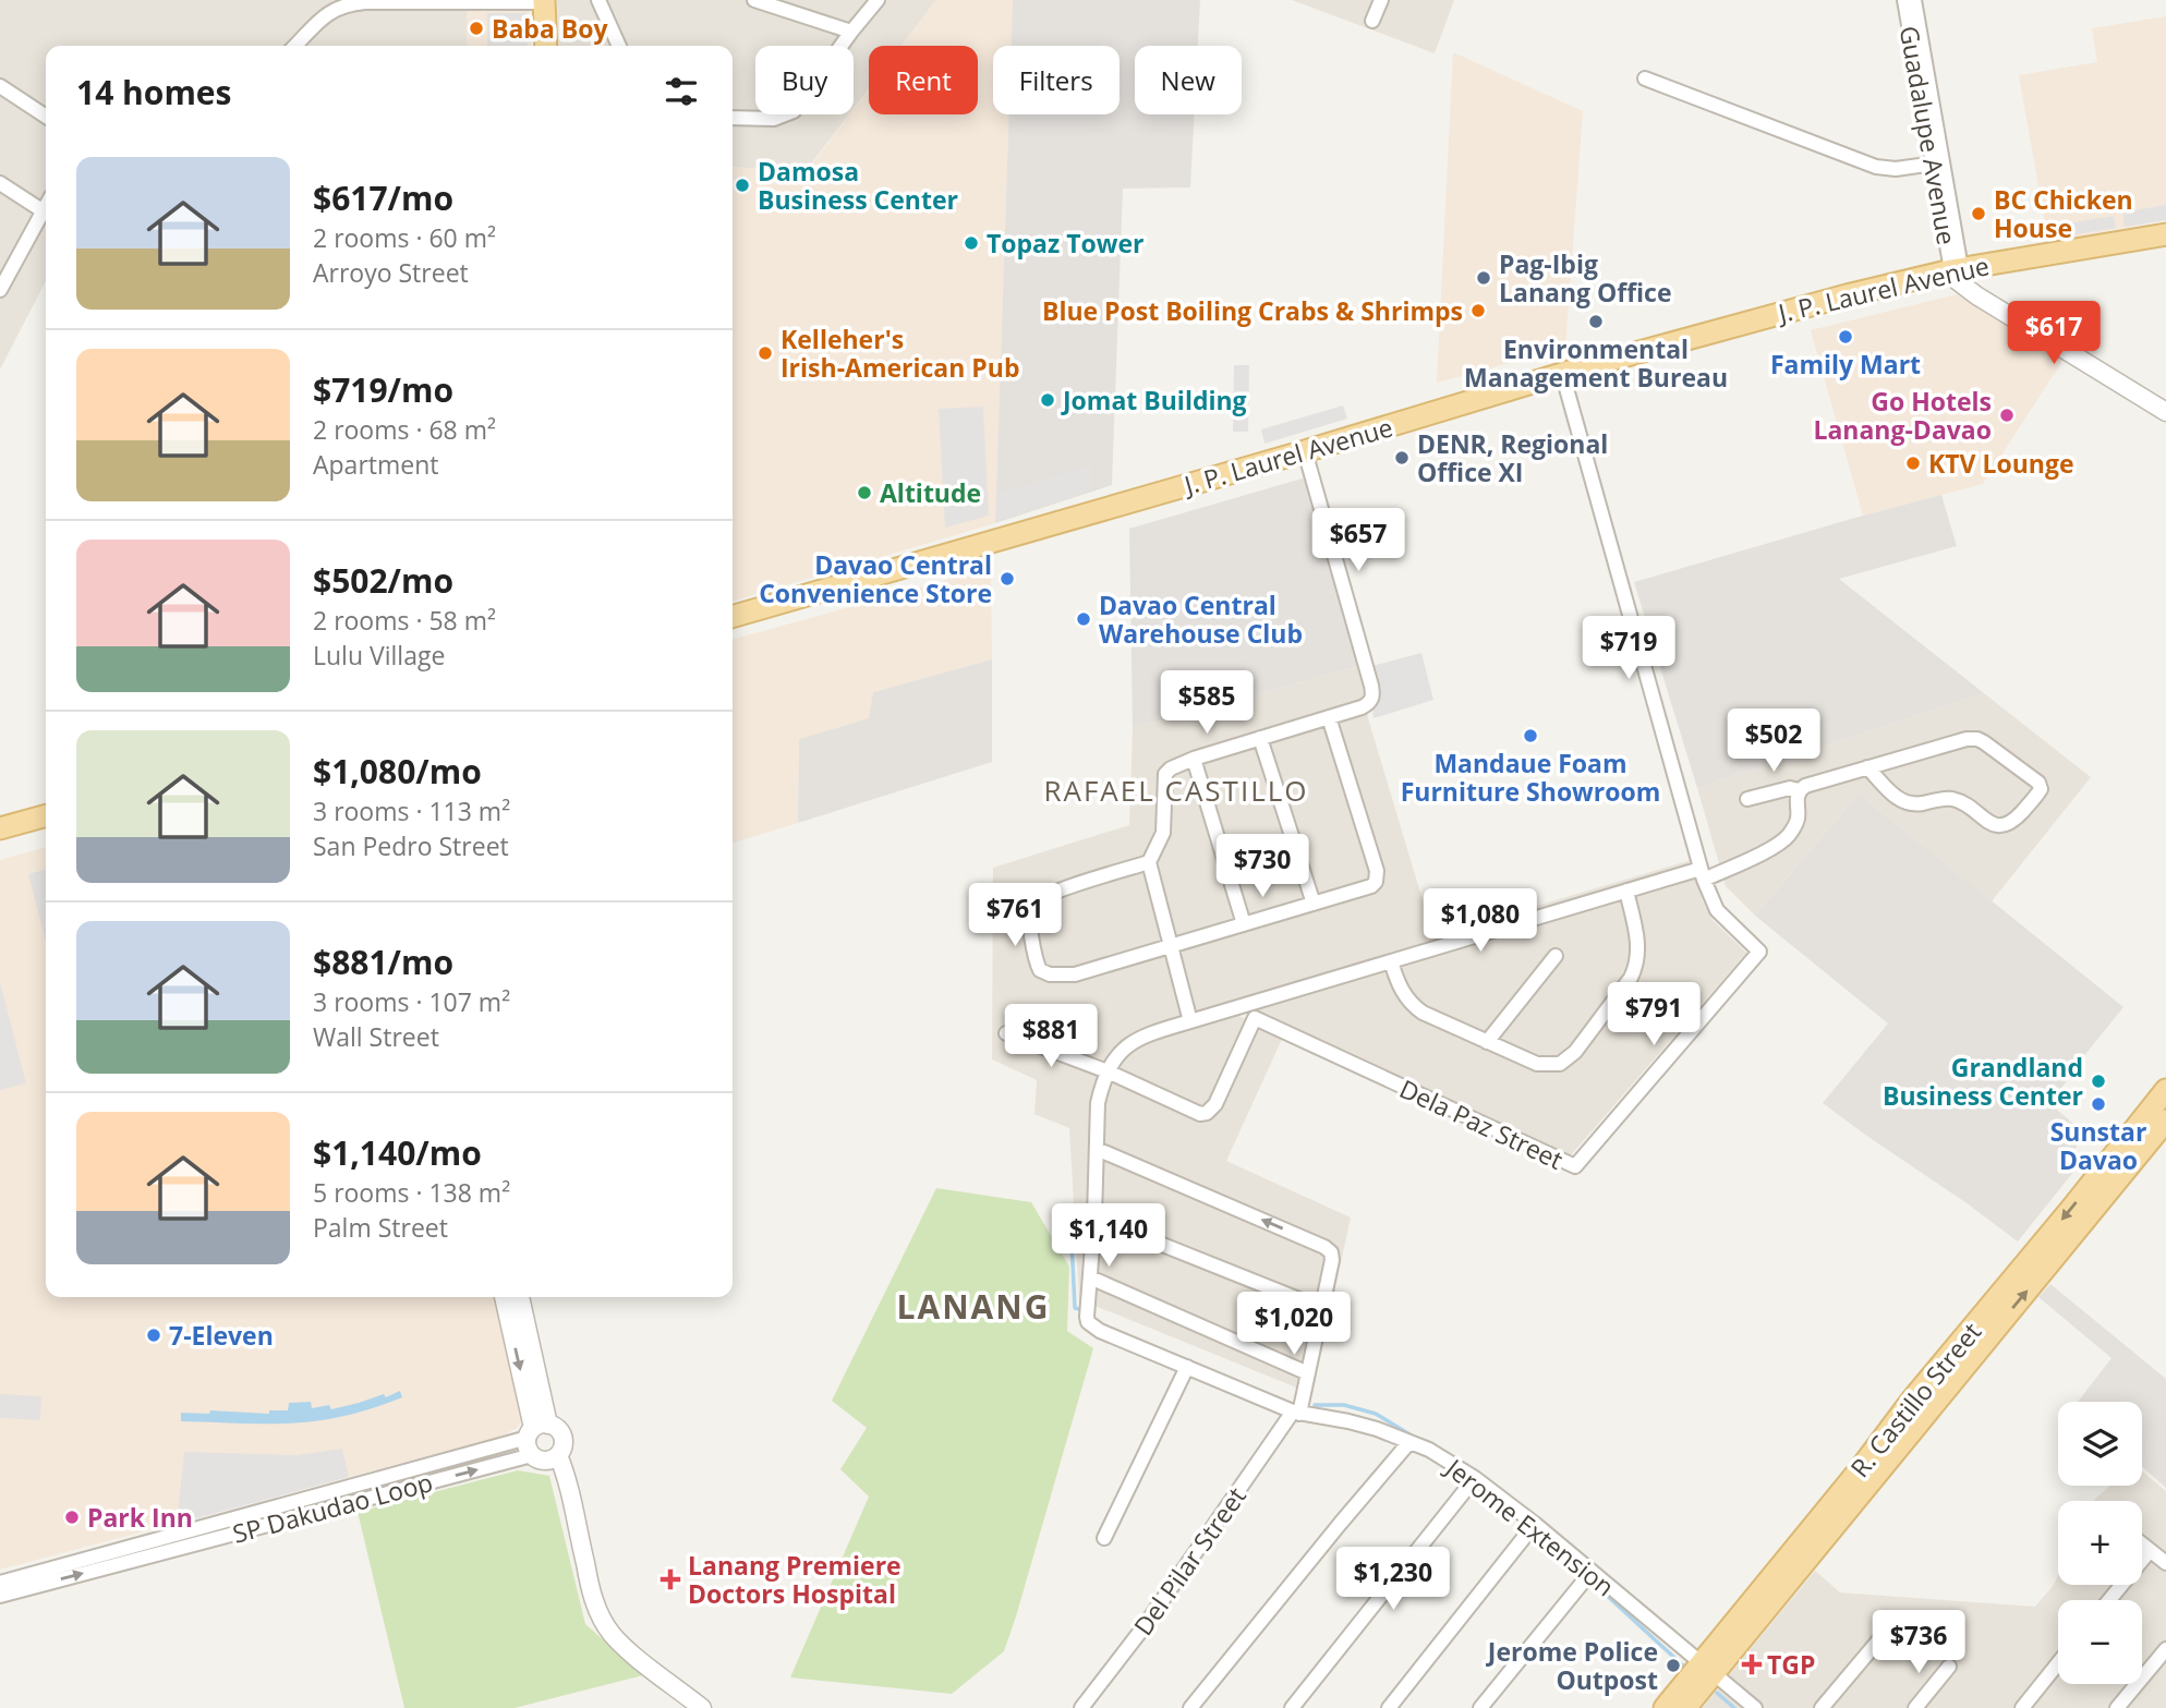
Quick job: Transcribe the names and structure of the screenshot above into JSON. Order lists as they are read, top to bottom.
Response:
{
  "streets": {
    "main road": ["J. P. Laurel Avenue", "R. Castillo Street"],
    "street": [
      "Guadalupe Avenue",
      "Dela Paz Street",
      "SP Dakudao Loop",
      "Jerome Extension",
      "Del Pilar Street"
    ]
  },
  "crossings": [
    ["Guadalupe Avenue", "J. P. Laurel Avenue"],
    ["R. Castillo Street", "Jerome Extension"],
    ["Jerome Extension", "Del Pilar Street"]
  ],
  "districts": ["RAFAEL CASTILLO", "LANANG"],
  "places": {
    "other": [
      "Baba Boy",
      "Damosa Business Center",
      "BC Chicken House",
      "Topaz Tower",
      "Pag-Ibig Lanang Office",
      "Blue Post Boiling Crabs & Shrimps",
      "Environmental Management Bureau",
      "Family Mart",
      "Kelleher's Irish-American Pub",
      "Jomat Building",
      "Go Hotels Lanang-Davao",
      "DENR, Regional Office XI",
      "KTV Lounge",
      "Altitude",
      "Davao Central Convenience Store",
      "Davao Central Warehouse Club",
      "Mandaue Foam Furniture Showroom",
      "Grandland Business Center",
      "Sunstar Davao",
      "7-Eleven",
      "Park Inn",
      "Jerome Police Outpost"
    ],
    "health": ["Lanang Premiere Doctors Hospital", "TGP"]
  },
  "page": {
    "chip": [
      "Buy",
      "Rent",
      "Filters",
      "New"
    ],
    "heading": "14 homes",
    "list": [
      {
        "name": "$617/mo",
        "note": "2 rooms · 60 m² · Arroyo Street"
      },
      {
        "name": "$719/mo",
        "note": "2 rooms · 68 m² · Apartment"
      },
      {
        "name": "$502/mo",
        "note": "2 rooms · 58 m² · Lulu Village"
      },
      {
        "name": "$1,080/mo",
        "note": "3 rooms · 113 m² · San Pedro Street"
      },
      {
        "name": "$881/mo",
        "note": "3 rooms · 107 m² · Wall Street"
      },
      {
        "name": "$1,140/mo",
        "note": "5 rooms · 138 m² · Palm Street"
      }
    ],
    "price": [
      "$617",
      "$657",
      "$719",
      "$585",
      "$502",
      "$730",
      "$761",
      "$1,080",
      "$791",
      "$881",
      "$1,140",
      "$1,020",
      "$1,230",
      "$736"
    ],
    "map_buttons": ["+", "−"]
  }
}
